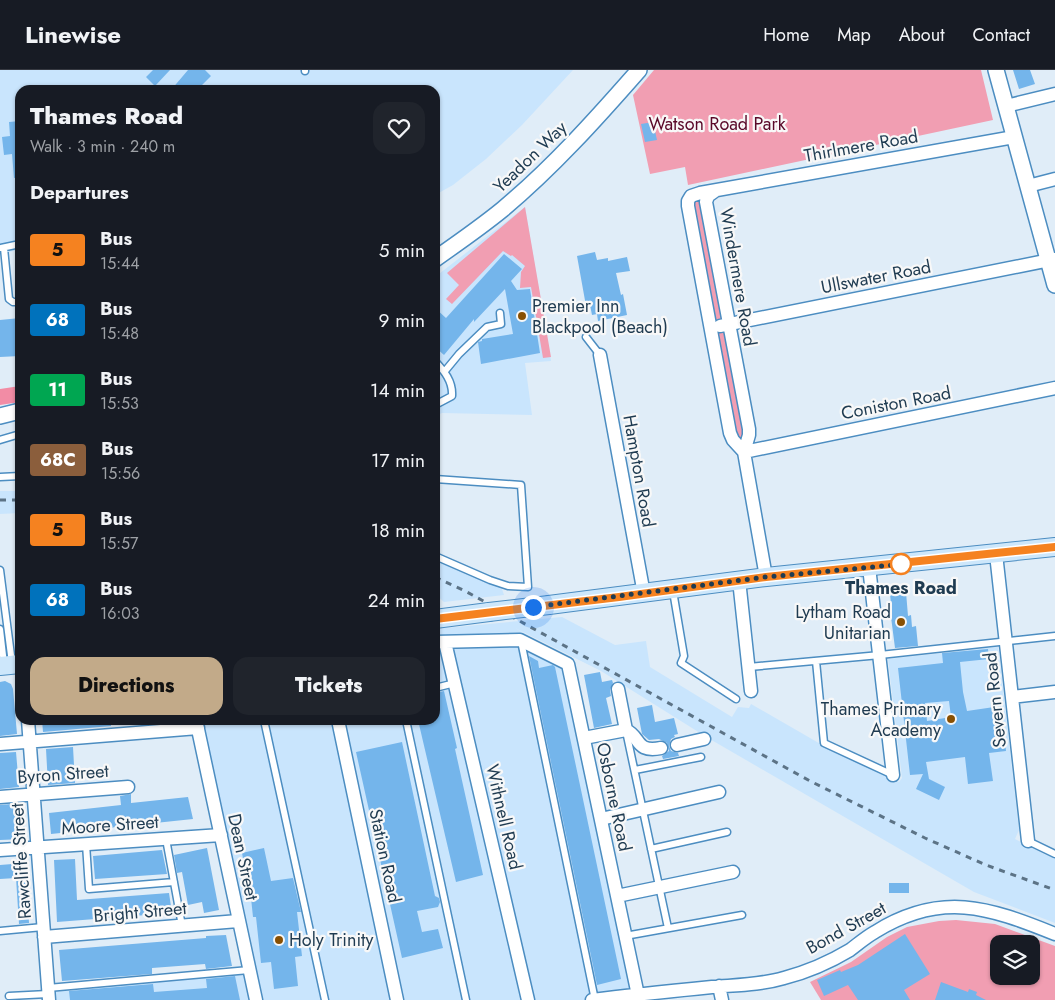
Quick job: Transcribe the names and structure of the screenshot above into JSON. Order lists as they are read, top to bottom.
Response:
{
  "streets": {
    "street": [
      "Thirlmere Road",
      "Yeadon Way",
      "Windermere Road",
      "Ullswater Road",
      "Coniston Road",
      "Hampton Road",
      "Severn Road",
      "Byron Street",
      "Osborne Road",
      "Withnell Road",
      "Moore Street",
      "Station Road",
      "Dean Street",
      "Rawcliffe Street",
      "Bright Street",
      "Bond Street"
    ]
  },
  "crossings": [
    ["Thirlmere Road", "Windermere Road"],
    ["Windermere Road", "Ullswater Road"],
    ["Windermere Road", "Coniston Road"],
    ["Byron Street", "Rawcliffe Street"],
    ["Osborne Road", "Bond Street"],
    ["Moore Street", "Dean Street"],
    ["Moore Street", "Rawcliffe Street"],
    ["Dean Street", "Bright Street"],
    ["Rawcliffe Street", "Bright Street"]
  ],
  "parks": ["Watson Road Park"],
  "places": [
    "Premier Inn Blackpool (Beach)",
    "Thames Road",
    "Lytham Road Unitarian",
    "Thames Primary Academy",
    "Holy Trinity"
  ],
  "lines": ["bus line 5"],
  "page": {
    "header": "Linewise",
    "nav": [
      "Home",
      "Map",
      "About",
      "Contact"
    ],
    "heading": [
      ["Thames Road", "Walk · 3 min · 240 m"],
      "Departures"
    ],
    "list": [
      {
        "mark": "5",
        "name": "Bus",
        "note": "15:44",
        "value": "5 min"
      },
      {
        "mark": "68",
        "name": "Bus",
        "note": "15:48",
        "value": "9 min"
      },
      {
        "mark": "11",
        "name": "Bus",
        "note": "15:53",
        "value": "14 min"
      },
      {
        "mark": "68C",
        "name": "Bus",
        "note": "15:56",
        "value": "17 min"
      },
      {
        "mark": "5",
        "name": "Bus",
        "note": "15:57",
        "value": "18 min"
      },
      {
        "mark": "68",
        "name": "Bus",
        "note": "16:03",
        "value": "24 min"
      }
    ],
    "buttons": ["Directions", "Tickets"]
  }
}
